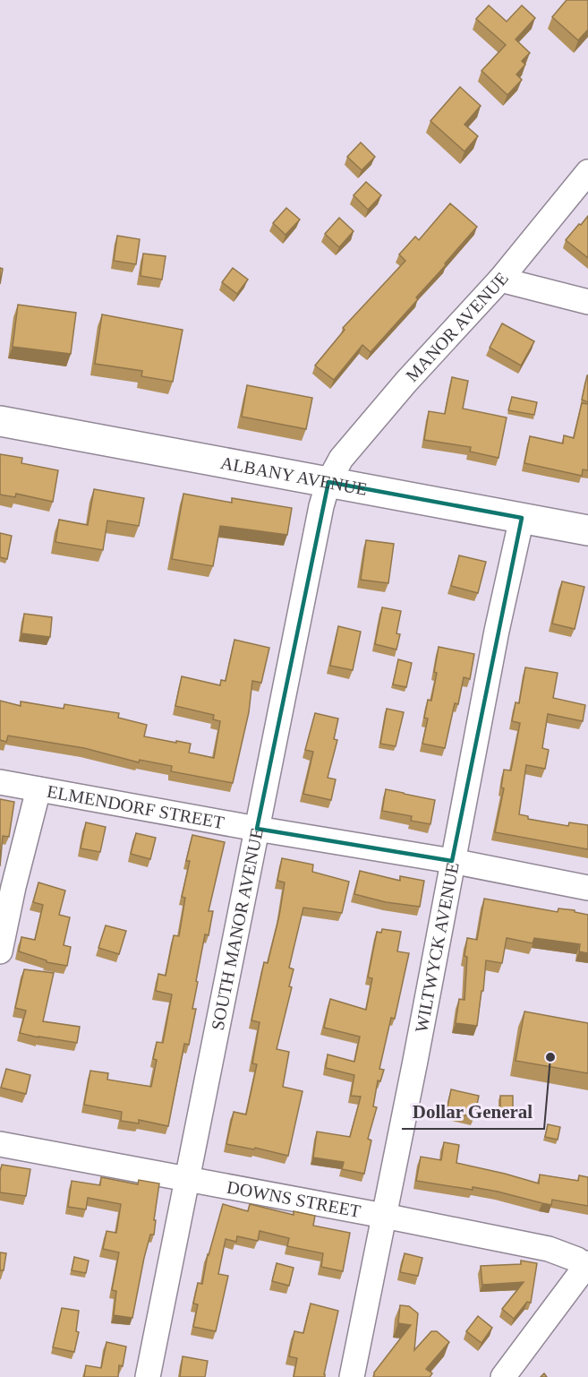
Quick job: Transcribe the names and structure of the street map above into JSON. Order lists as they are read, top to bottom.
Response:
{
  "streets": {
    "main road": ["ALBANY AVENUE"],
    "street": [
      "MANOR AVENUE",
      "ELMENDORF STREET",
      "SOUTH MANOR AVENUE",
      "WILTWYCK AVENUE",
      "DOWNS STREET"
    ]
  },
  "crossings": [
    ["MANOR AVENUE", "ALBANY AVENUE"],
    ["MANOR AVENUE", "SOUTH MANOR AVENUE"],
    ["ALBANY AVENUE", "SOUTH MANOR AVENUE"],
    ["ALBANY AVENUE", "WILTWYCK AVENUE"],
    ["ELMENDORF STREET", "SOUTH MANOR AVENUE"],
    ["ELMENDORF STREET", "WILTWYCK AVENUE"],
    ["SOUTH MANOR AVENUE", "DOWNS STREET"],
    ["WILTWYCK AVENUE", "DOWNS STREET"]
  ],
  "places": ["Dollar General"]
}
